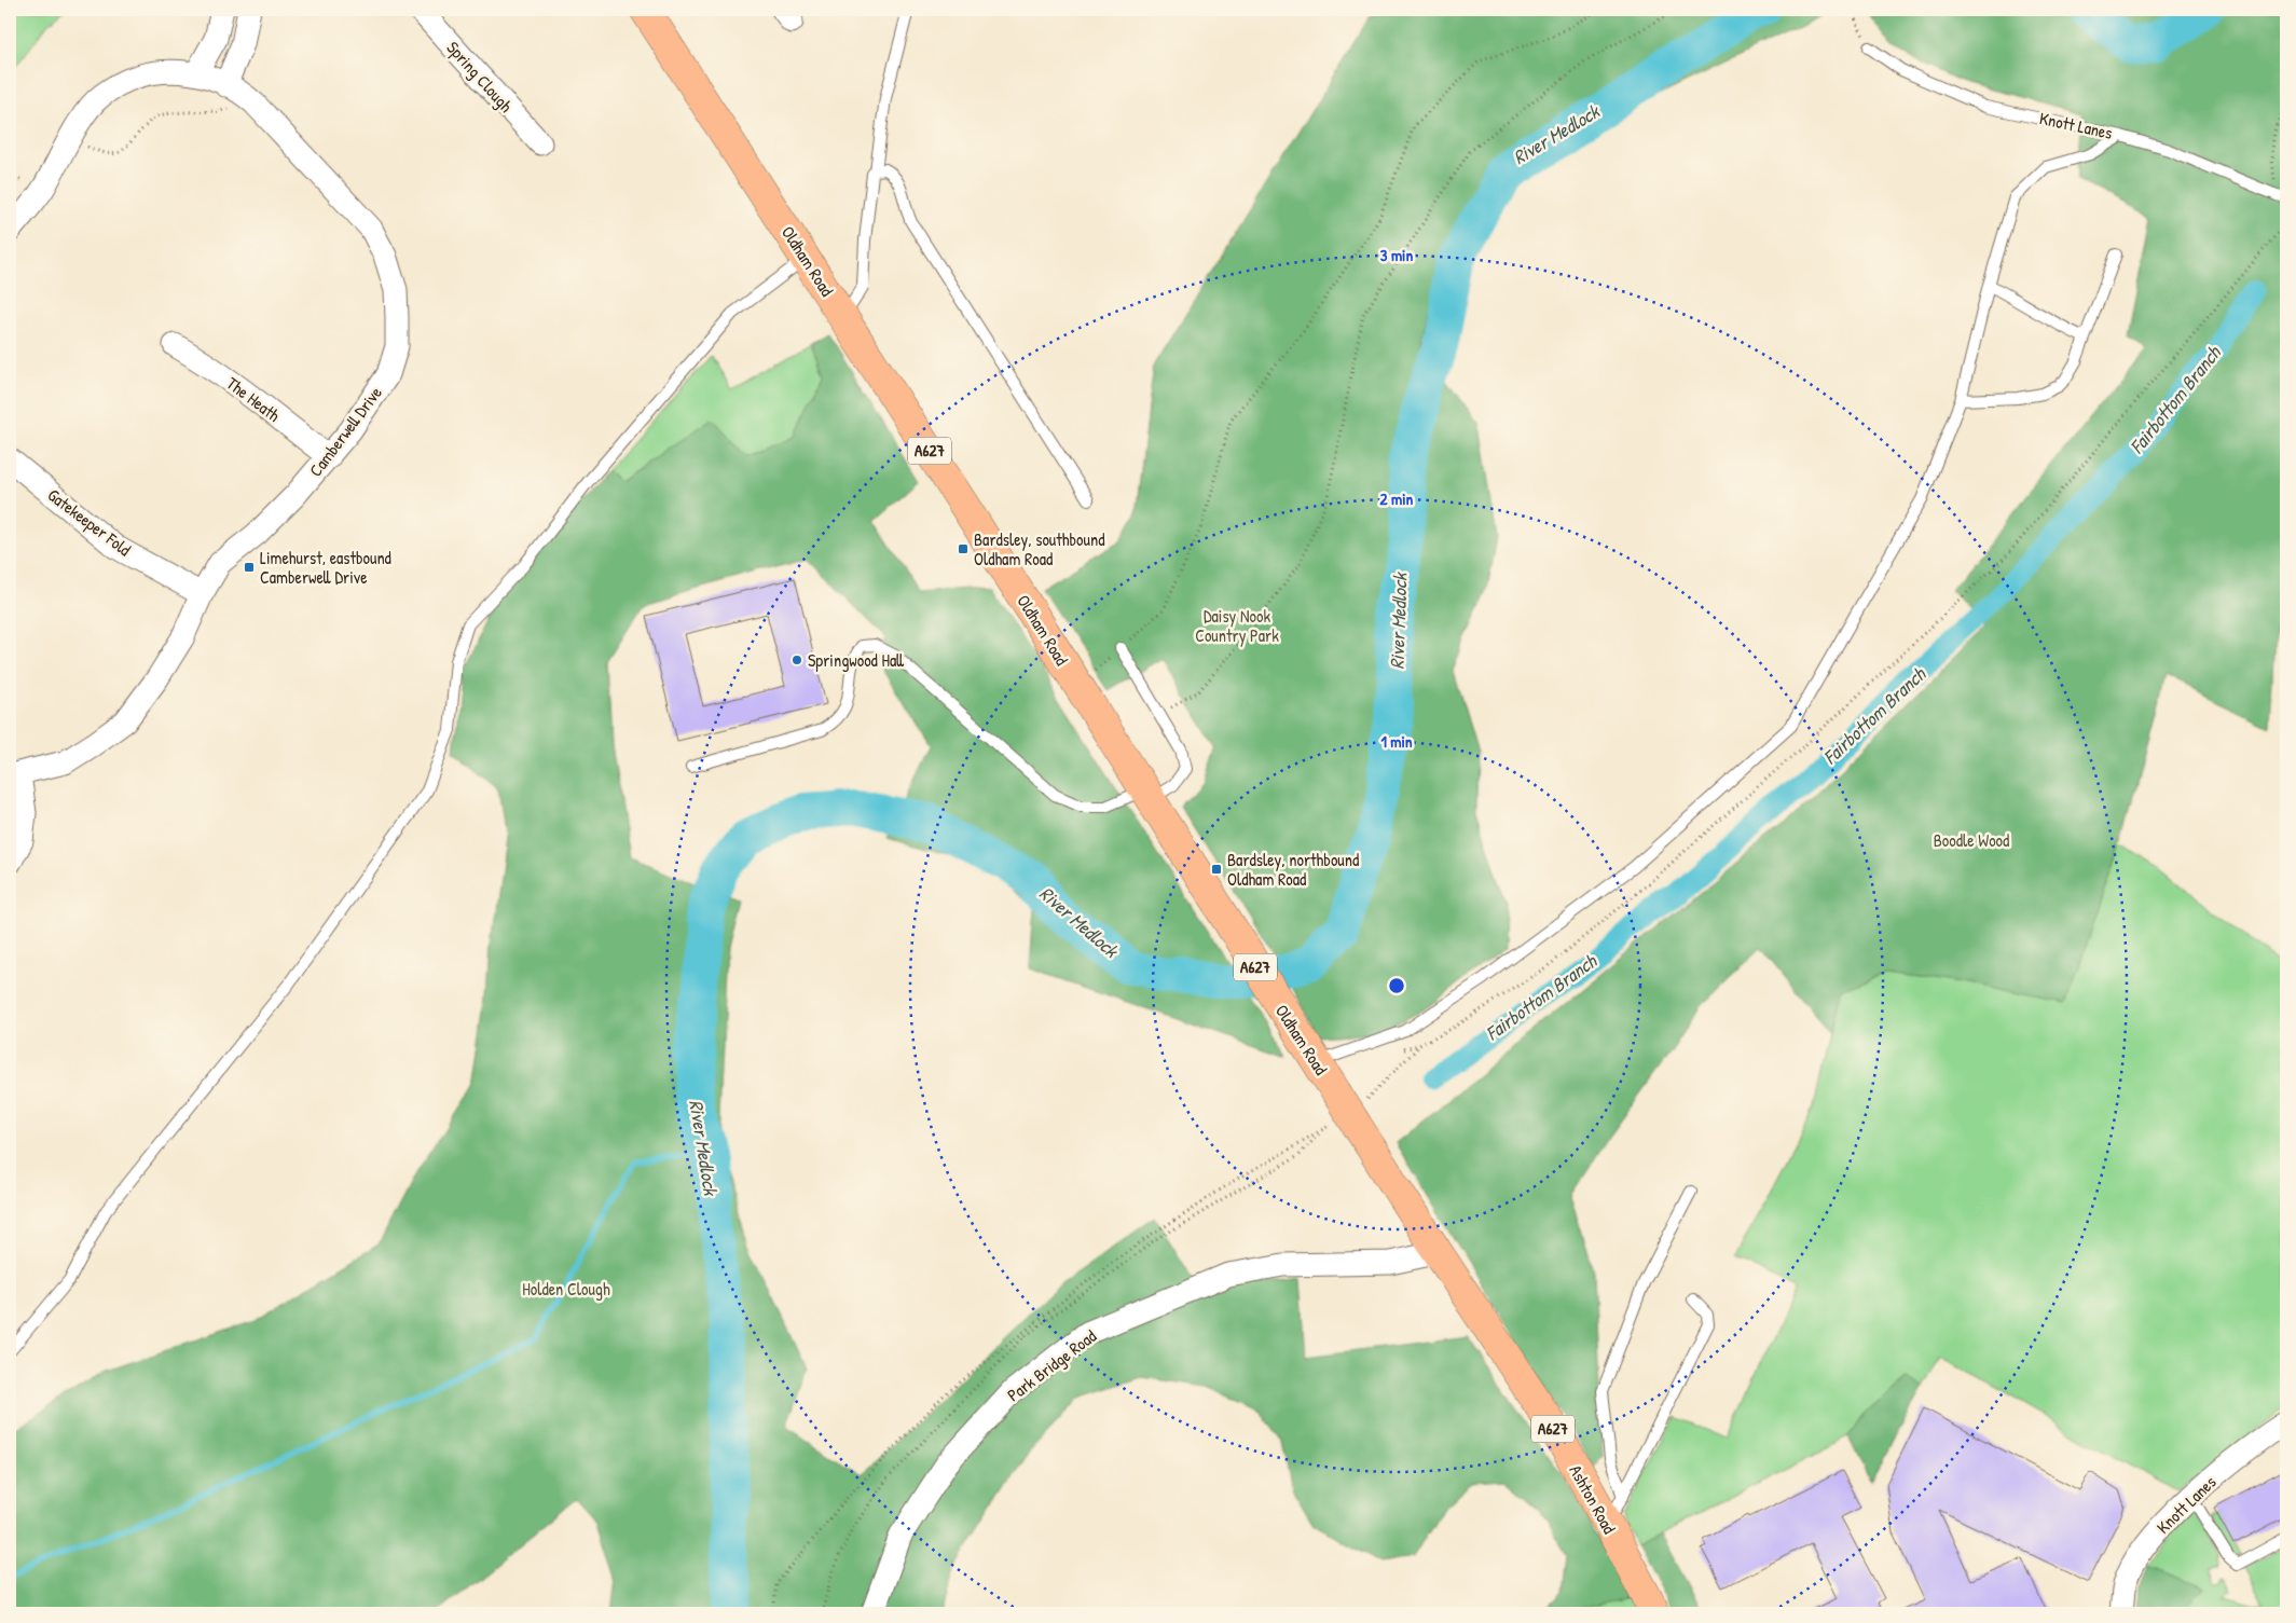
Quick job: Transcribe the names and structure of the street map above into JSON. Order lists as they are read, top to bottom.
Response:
{
  "streets": {
    "highway": ["Oldham Road", "A627", "Ashton Road"],
    "street": [
      "Spring Clough",
      "Knott Lanes",
      "The Heath",
      "Camberwell Drive",
      "Gatekeeper Fold",
      "Park Bridge Road"
    ]
  },
  "crossings": [
    ["Oldham Road", "Park Bridge Road"],
    ["Oldham Road", "Ashton Road"],
    ["The Heath", "Camberwell Drive"],
    ["Camberwell Drive", "Gatekeeper Fold"],
    ["Park Bridge Road", "Ashton Road"]
  ],
  "water": ["River Medlock", "Fairbottom Branch"],
  "parks": ["Daisy Nook Country Park", "Boodle Wood", "Holden Clough"],
  "places": {
    "transit": ["Bardsley, southbound Oldham Road", "Limehurst, eastbound Camberwell Drive", "Bardsley, northbound Oldham Road"],
    "other": ["Springwood Hall"]
  },
  "rings": ["3 min", "2 min", "1 min"]
}
